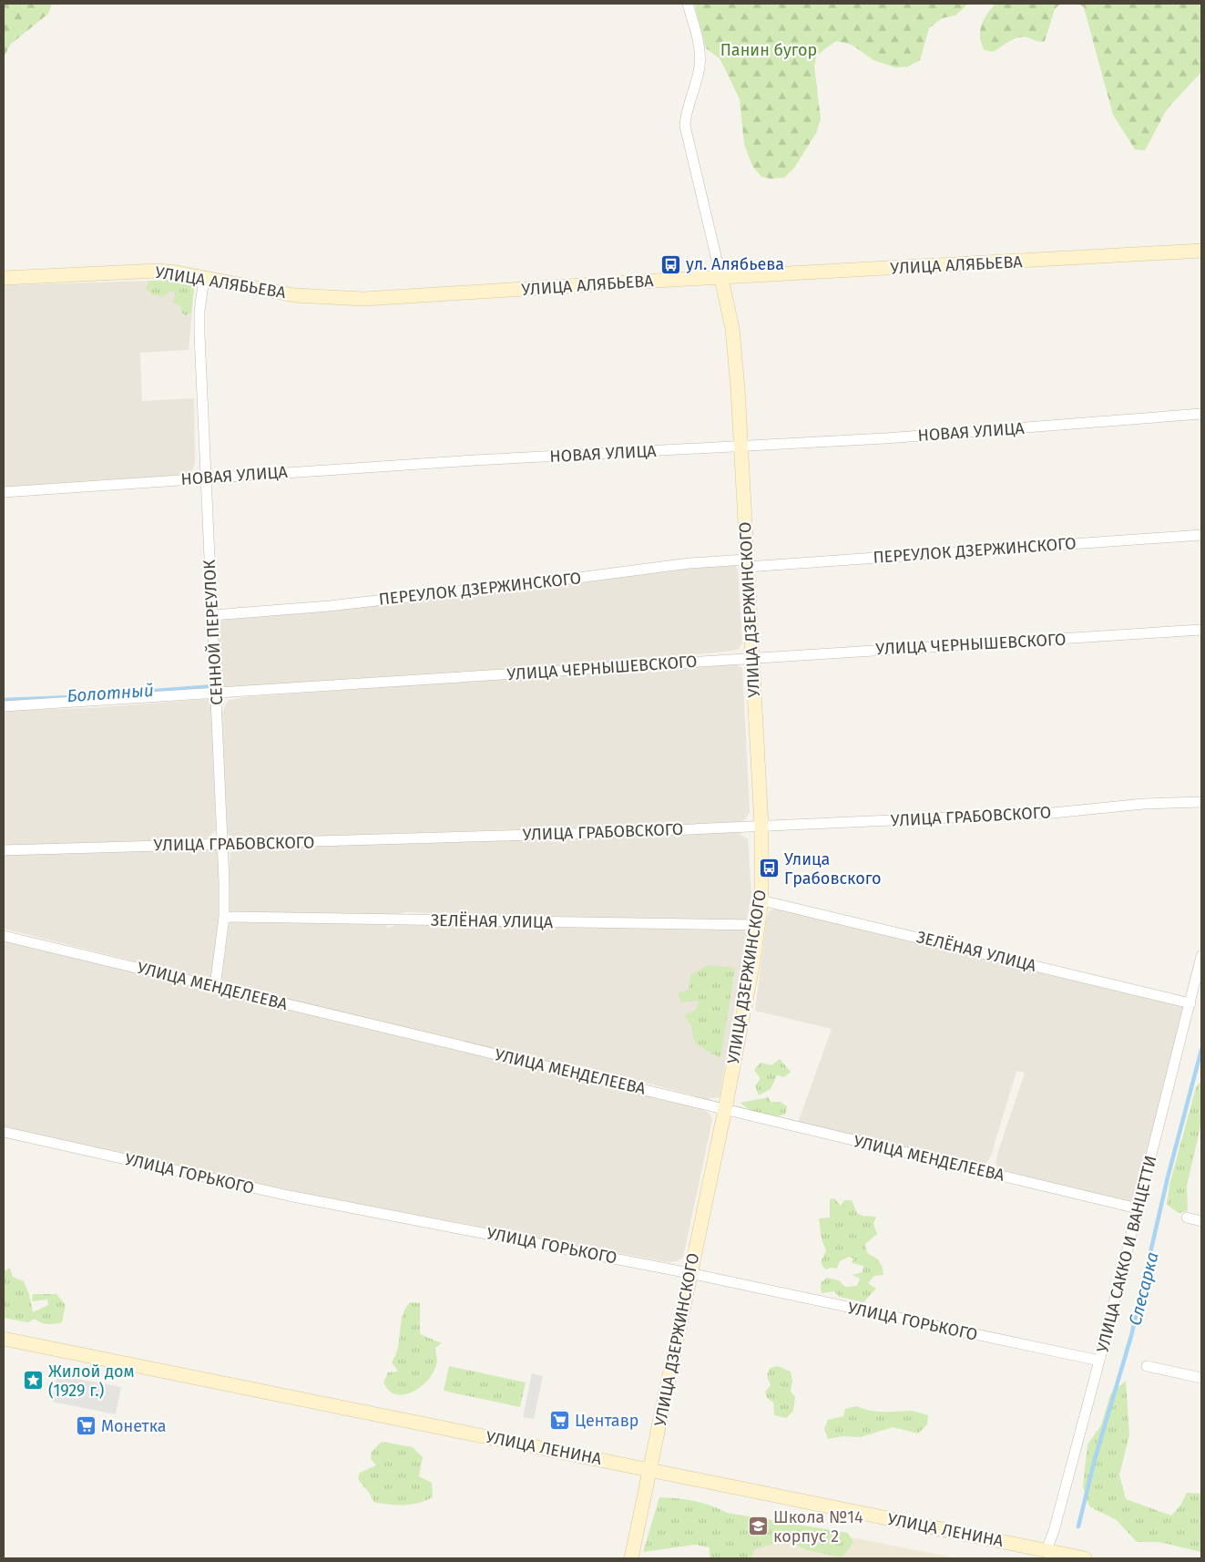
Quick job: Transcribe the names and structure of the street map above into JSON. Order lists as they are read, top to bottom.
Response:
{
  "streets": {
    "main road": ["УЛИЦА АЛЯБЬЕВА", "УЛИЦА ДЗЕРЖИНСКОГО", "УЛИЦА ЛЕНИНА"],
    "street": [
      "НОВАЯ УЛИЦА",
      "ПЕРЕУЛОК ДЗЕРЖИНСКОГО",
      "СЕННОЙ ПЕРЕУЛОК",
      "УЛИЦА ЧЕРНЫШЕВСКОГО",
      "УЛИЦА ГРАБОВСКОГО",
      "ЗЕЛЁНАЯ УЛИЦА",
      "УЛИЦА МЕНДЕЛЕЕВА",
      "УЛИЦА ГОРЬКОГО",
      "УЛИЦА САККО И ВАНЦЕТТИ"
    ]
  },
  "crossings": [
    ["УЛИЦА АЛЯБЬЕВА", "УЛИЦА ДЗЕРЖИНСКОГО"],
    ["УЛИЦА АЛЯБЬЕВА", "СЕННОЙ ПЕРЕУЛОК"],
    ["НОВАЯ УЛИЦА", "УЛИЦА ДЗЕРЖИНСКОГО"],
    ["НОВАЯ УЛИЦА", "СЕННОЙ ПЕРЕУЛОК"],
    ["ПЕРЕУЛОК ДЗЕРЖИНСКОГО", "УЛИЦА ДЗЕРЖИНСКОГО"],
    ["ПЕРЕУЛОК ДЗЕРЖИНСКОГО", "СЕННОЙ ПЕРЕУЛОК"],
    ["УЛИЦА ДЗЕРЖИНСКОГО", "УЛИЦА ЧЕРНЫШЕВСКОГО"],
    ["УЛИЦА ДЗЕРЖИНСКОГО", "УЛИЦА ГРАБОВСКОГО"],
    ["УЛИЦА ДЗЕРЖИНСКОГО", "ЗЕЛЁНАЯ УЛИЦА"],
    ["УЛИЦА ДЗЕРЖИНСКОГО", "УЛИЦА МЕНДЕЛЕЕВА"],
    ["УЛИЦА ДЗЕРЖИНСКОГО", "УЛИЦА ГОРЬКОГО"],
    ["УЛИЦА ДЗЕРЖИНСКОГО", "УЛИЦА ЛЕНИНА"],
    ["СЕННОЙ ПЕРЕУЛОК", "УЛИЦА ЧЕРНЫШЕВСКОГО"],
    ["СЕННОЙ ПЕРЕУЛОК", "УЛИЦА ГРАБОВСКОГО"],
    ["СЕННОЙ ПЕРЕУЛОК", "ЗЕЛЁНАЯ УЛИЦА"],
    ["СЕННОЙ ПЕРЕУЛОК", "УЛИЦА МЕНДЕЛЕЕВА"],
    ["ЗЕЛЁНАЯ УЛИЦА", "УЛИЦА САККО И ВАНЦЕТТИ"],
    ["УЛИЦА МЕНДЕЛЕЕВА", "УЛИЦА САККО И ВАНЦЕТТИ"],
    ["УЛИЦА ГОРЬКОГО", "УЛИЦА САККО И ВАНЦЕТТИ"],
    ["УЛИЦА САККО И ВАНЦЕТТИ", "УЛИЦА ЛЕНИНА"]
  ],
  "water": ["Болотный", "Слесарка"],
  "parks": ["Панин бугор"],
  "places": {
    "bus stop": ["ул. Алябьева", "Улица Грабовского"],
    "place": ["Жилой дом (1929 г.)"],
    "supermarket": ["Центавр", "Монетка"],
    "school or university": ["Школа №14 корпус 2"]
  }
}
